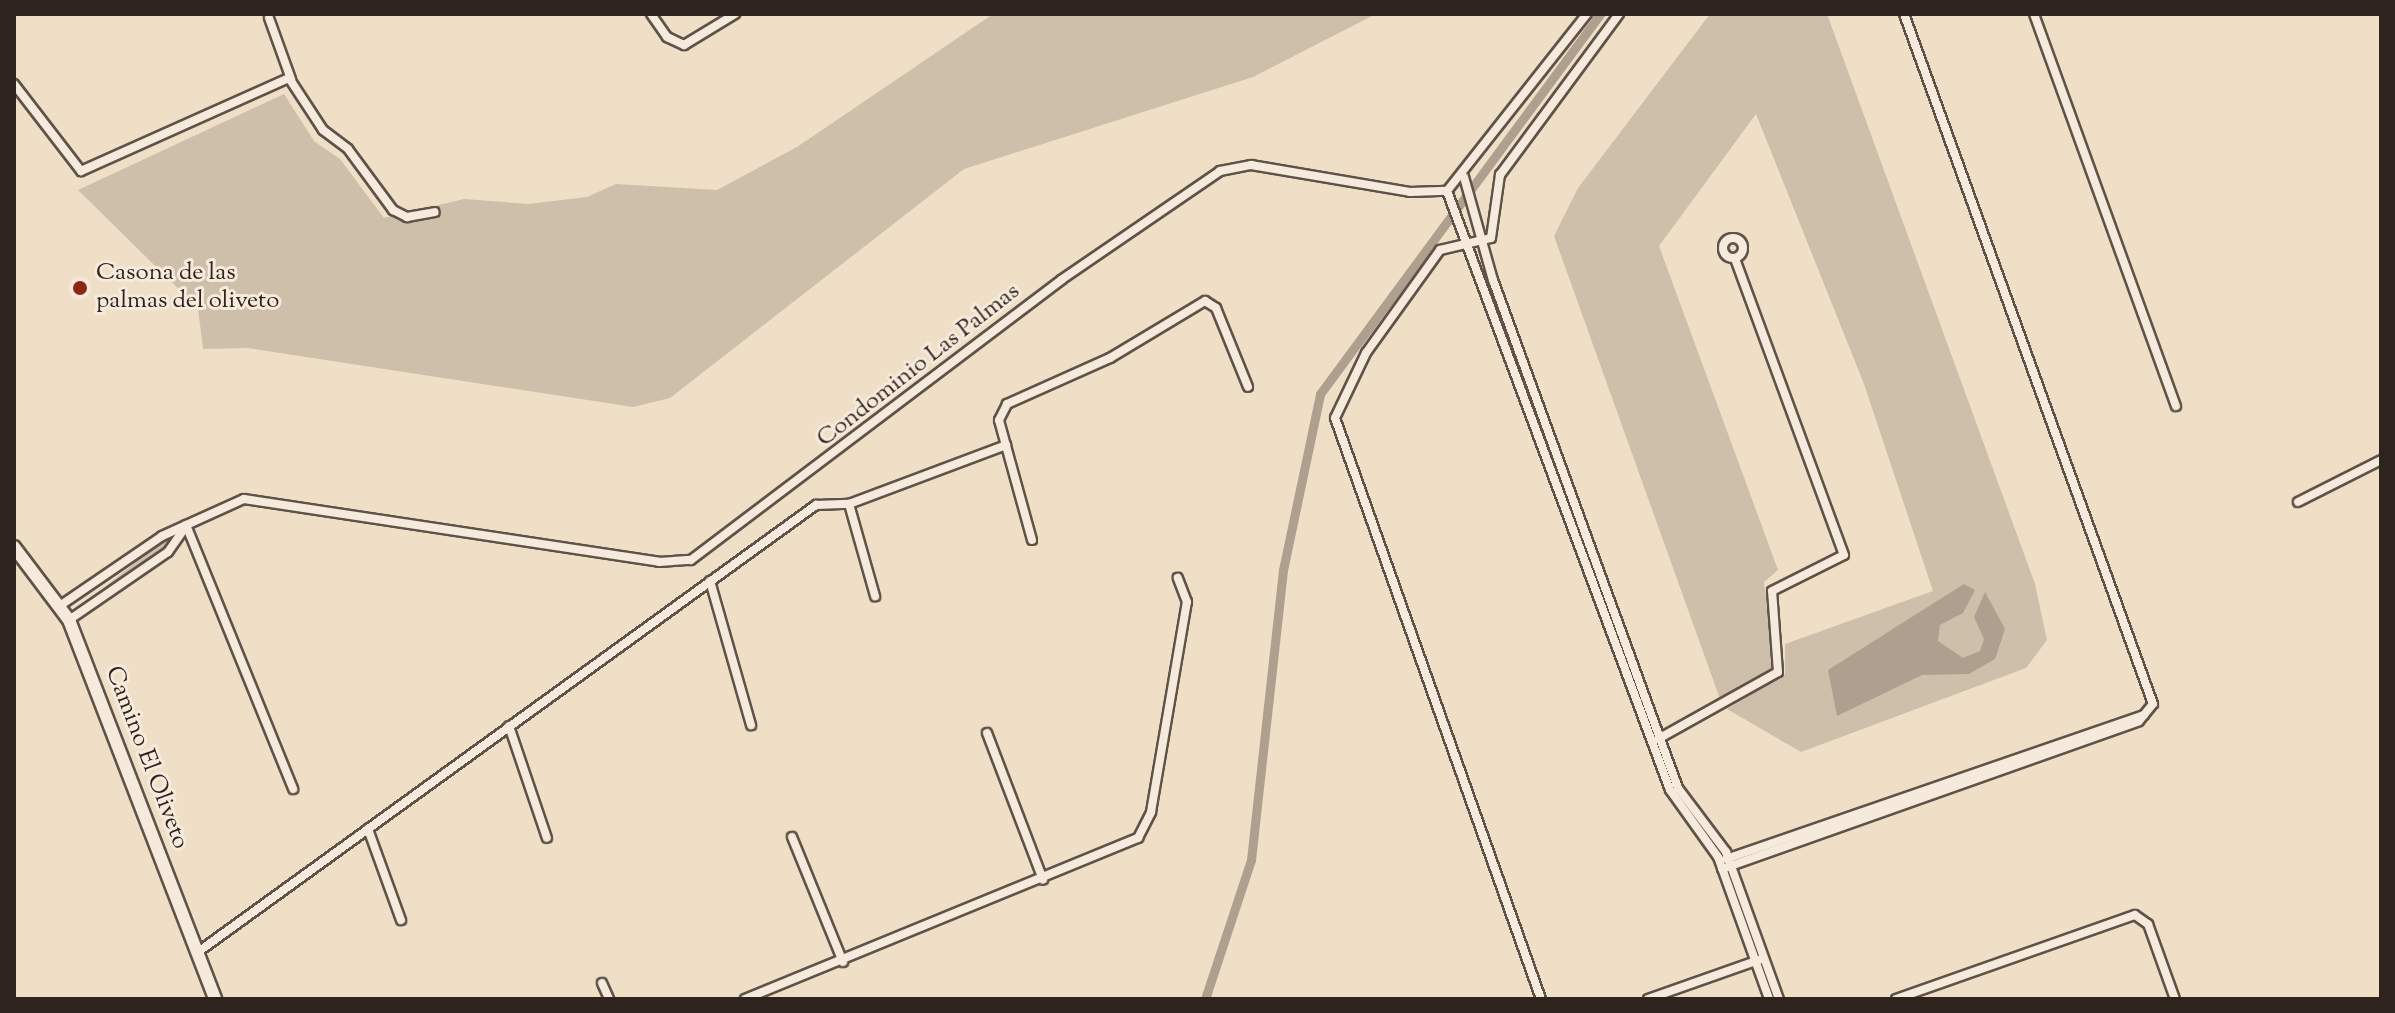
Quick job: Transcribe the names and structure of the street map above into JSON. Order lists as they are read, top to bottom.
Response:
{
  "streets": {
    "main road": ["Camino El Oliveto"],
    "street": ["Condominio Las Palmas"]
  },
  "crossings": [
    ["Condominio Las Palmas", "Camino El Oliveto"]
  ],
  "places": ["Casona de las palmas del oliveto"]
}
